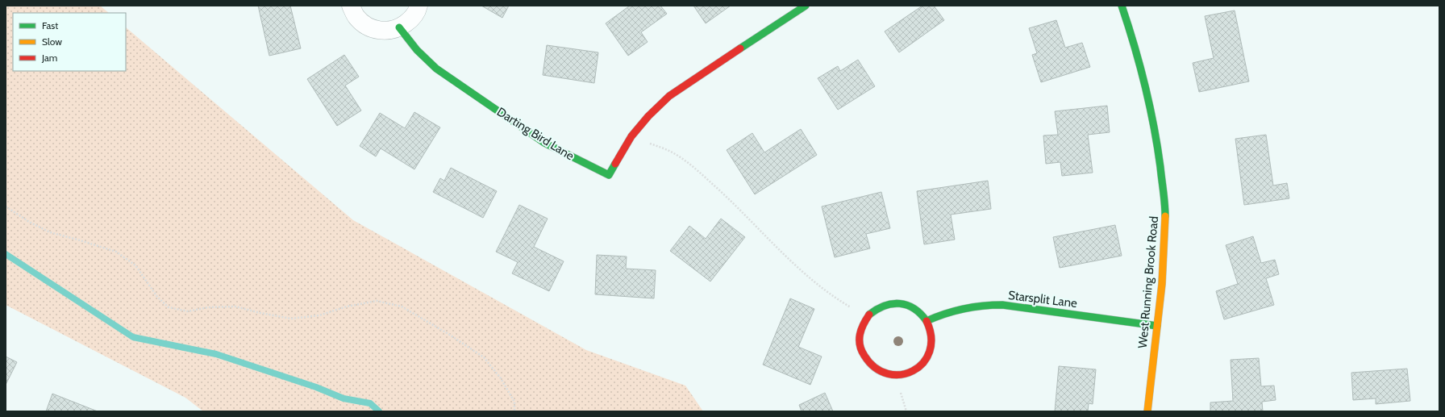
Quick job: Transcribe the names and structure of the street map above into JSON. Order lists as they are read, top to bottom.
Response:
{
  "streets": {
    "street": ["Darting Bird Lane", "West Running Brook Road", "Starsplit Lane"]
  },
  "crossings": [
    ["West Running Brook Road", "Starsplit Lane"]
  ],
  "legend": ["Fast", "Slow", "Jam"]
}
